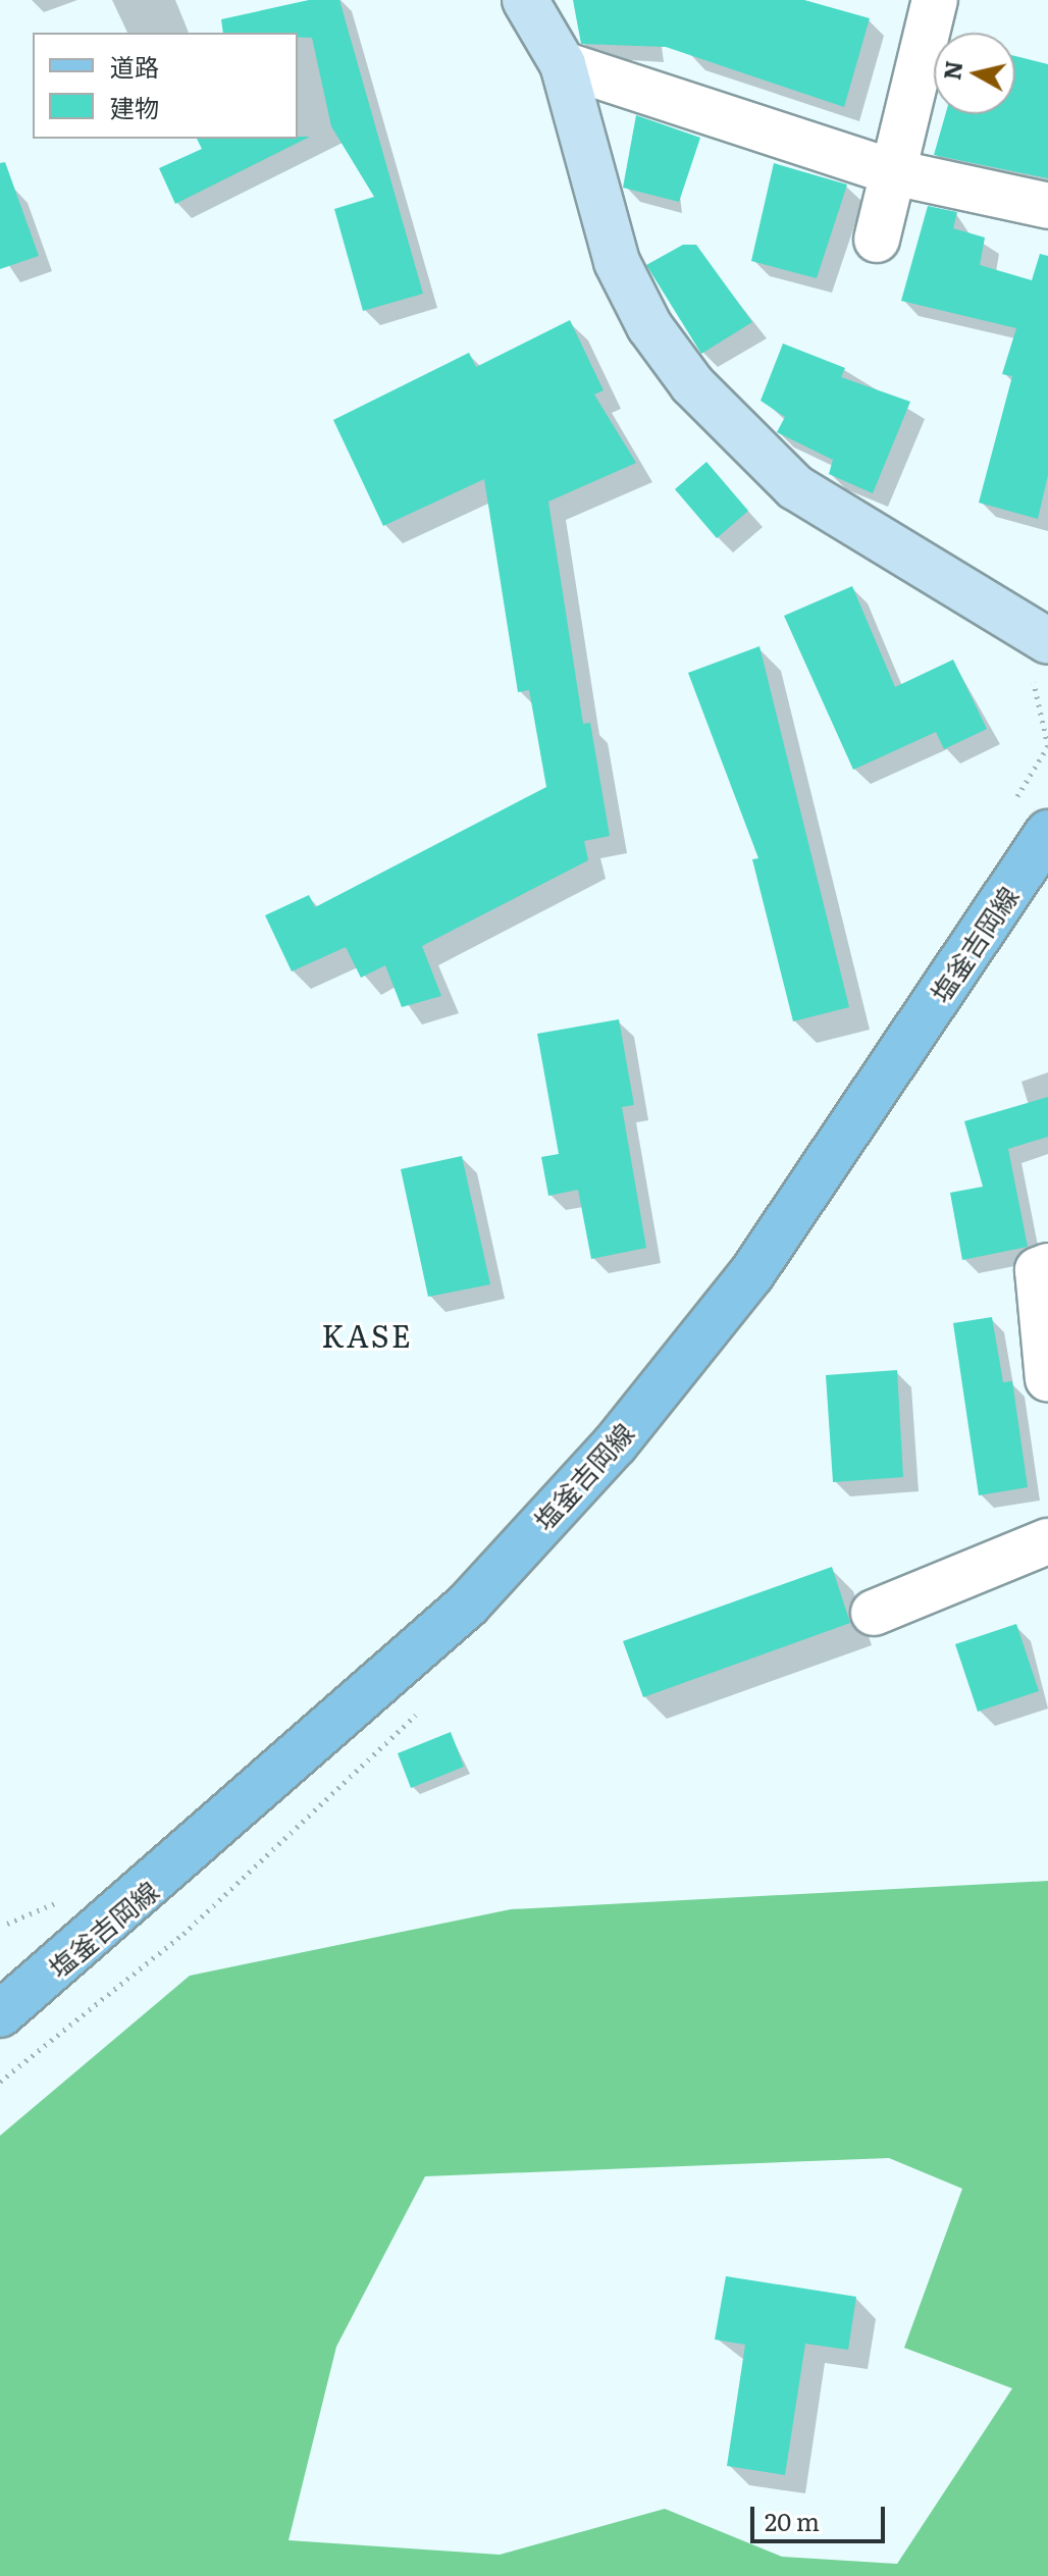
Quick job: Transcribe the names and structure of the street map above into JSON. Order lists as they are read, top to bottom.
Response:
{
  "streets": {
    "main road": ["塩釜吉岡線"]
  },
  "districts": ["KASE"],
  "legend": ["道路", "建物"],
  "scale_bar": "20 m",
  "north": "left"
}
